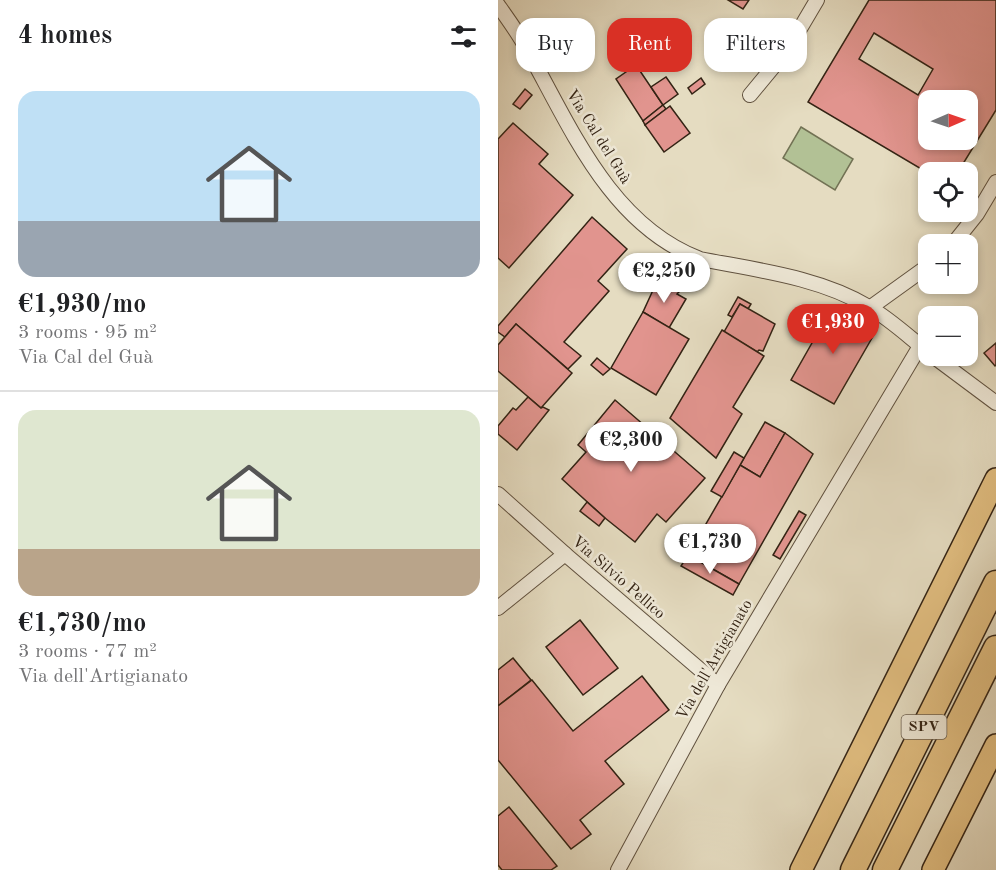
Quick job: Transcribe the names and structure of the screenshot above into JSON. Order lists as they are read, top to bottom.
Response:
{
  "streets": {
    "highway": ["SPV"],
    "street": ["Via Cal del Guà", "Via Silvio Pellico", "Via dell'Artigianato"]
  },
  "crossings": [
    ["Via Silvio Pellico", "Via dell'Artigianato"]
  ],
  "north": "right",
  "page": {
    "heading": "4 homes",
    "chip": ["Buy", "Rent", "Filters"],
    "list": [
      {
        "name": "€1,930/mo",
        "note": "3 rooms · 95 m² · Via Cal del Guà"
      },
      {
        "name": "€1,730/mo",
        "note": "3 rooms · 77 m² · Via dell'Artigianato"
      }
    ],
    "map_buttons": ["+", "−"],
    "price": [
      "€2,250",
      "€1,930",
      "€2,300",
      "€1,730"
    ]
  }
}
